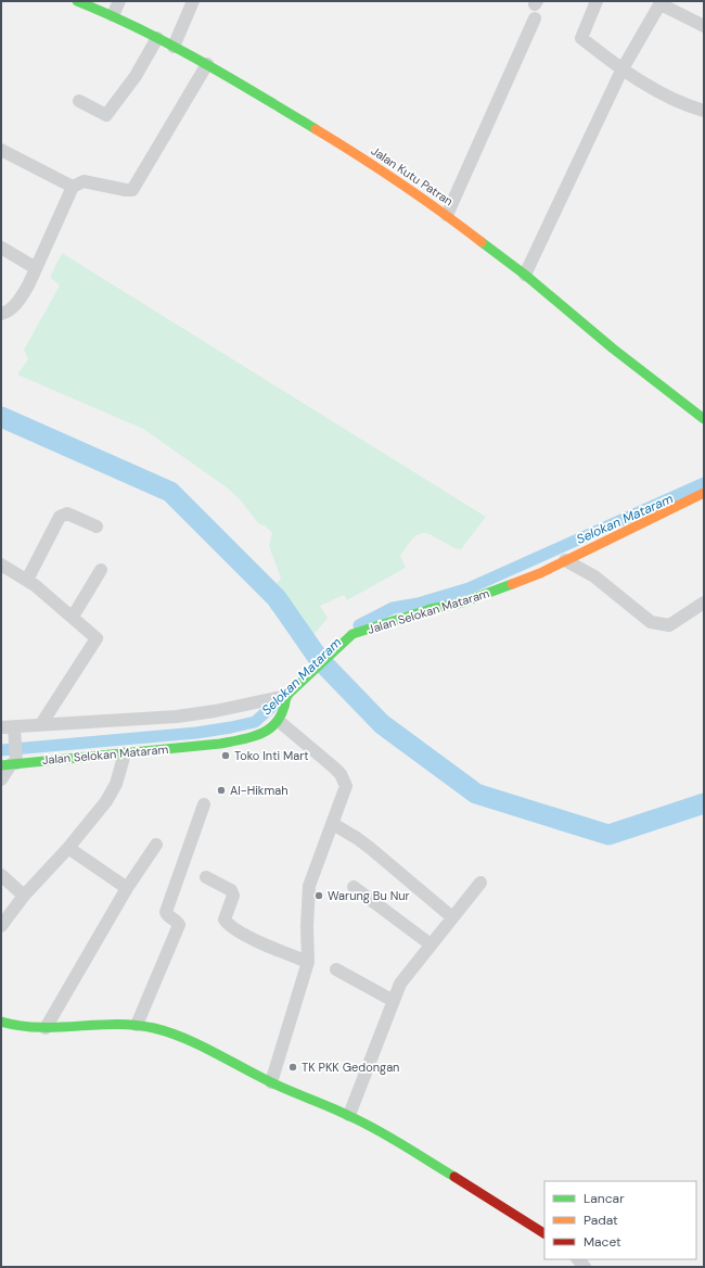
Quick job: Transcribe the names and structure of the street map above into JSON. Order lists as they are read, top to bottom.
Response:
{
  "streets": {
    "street": ["Jalan Kutu Patran", "Jalan Selokan Mataram"]
  },
  "water": ["Selokan Mataram"],
  "places": [
    "Toko Inti Mart",
    "Al-Hikmah",
    "Warung Bu Nur",
    "TK PKK Gedongan"
  ],
  "legend": ["Lancar", "Padat", "Macet"]
}
